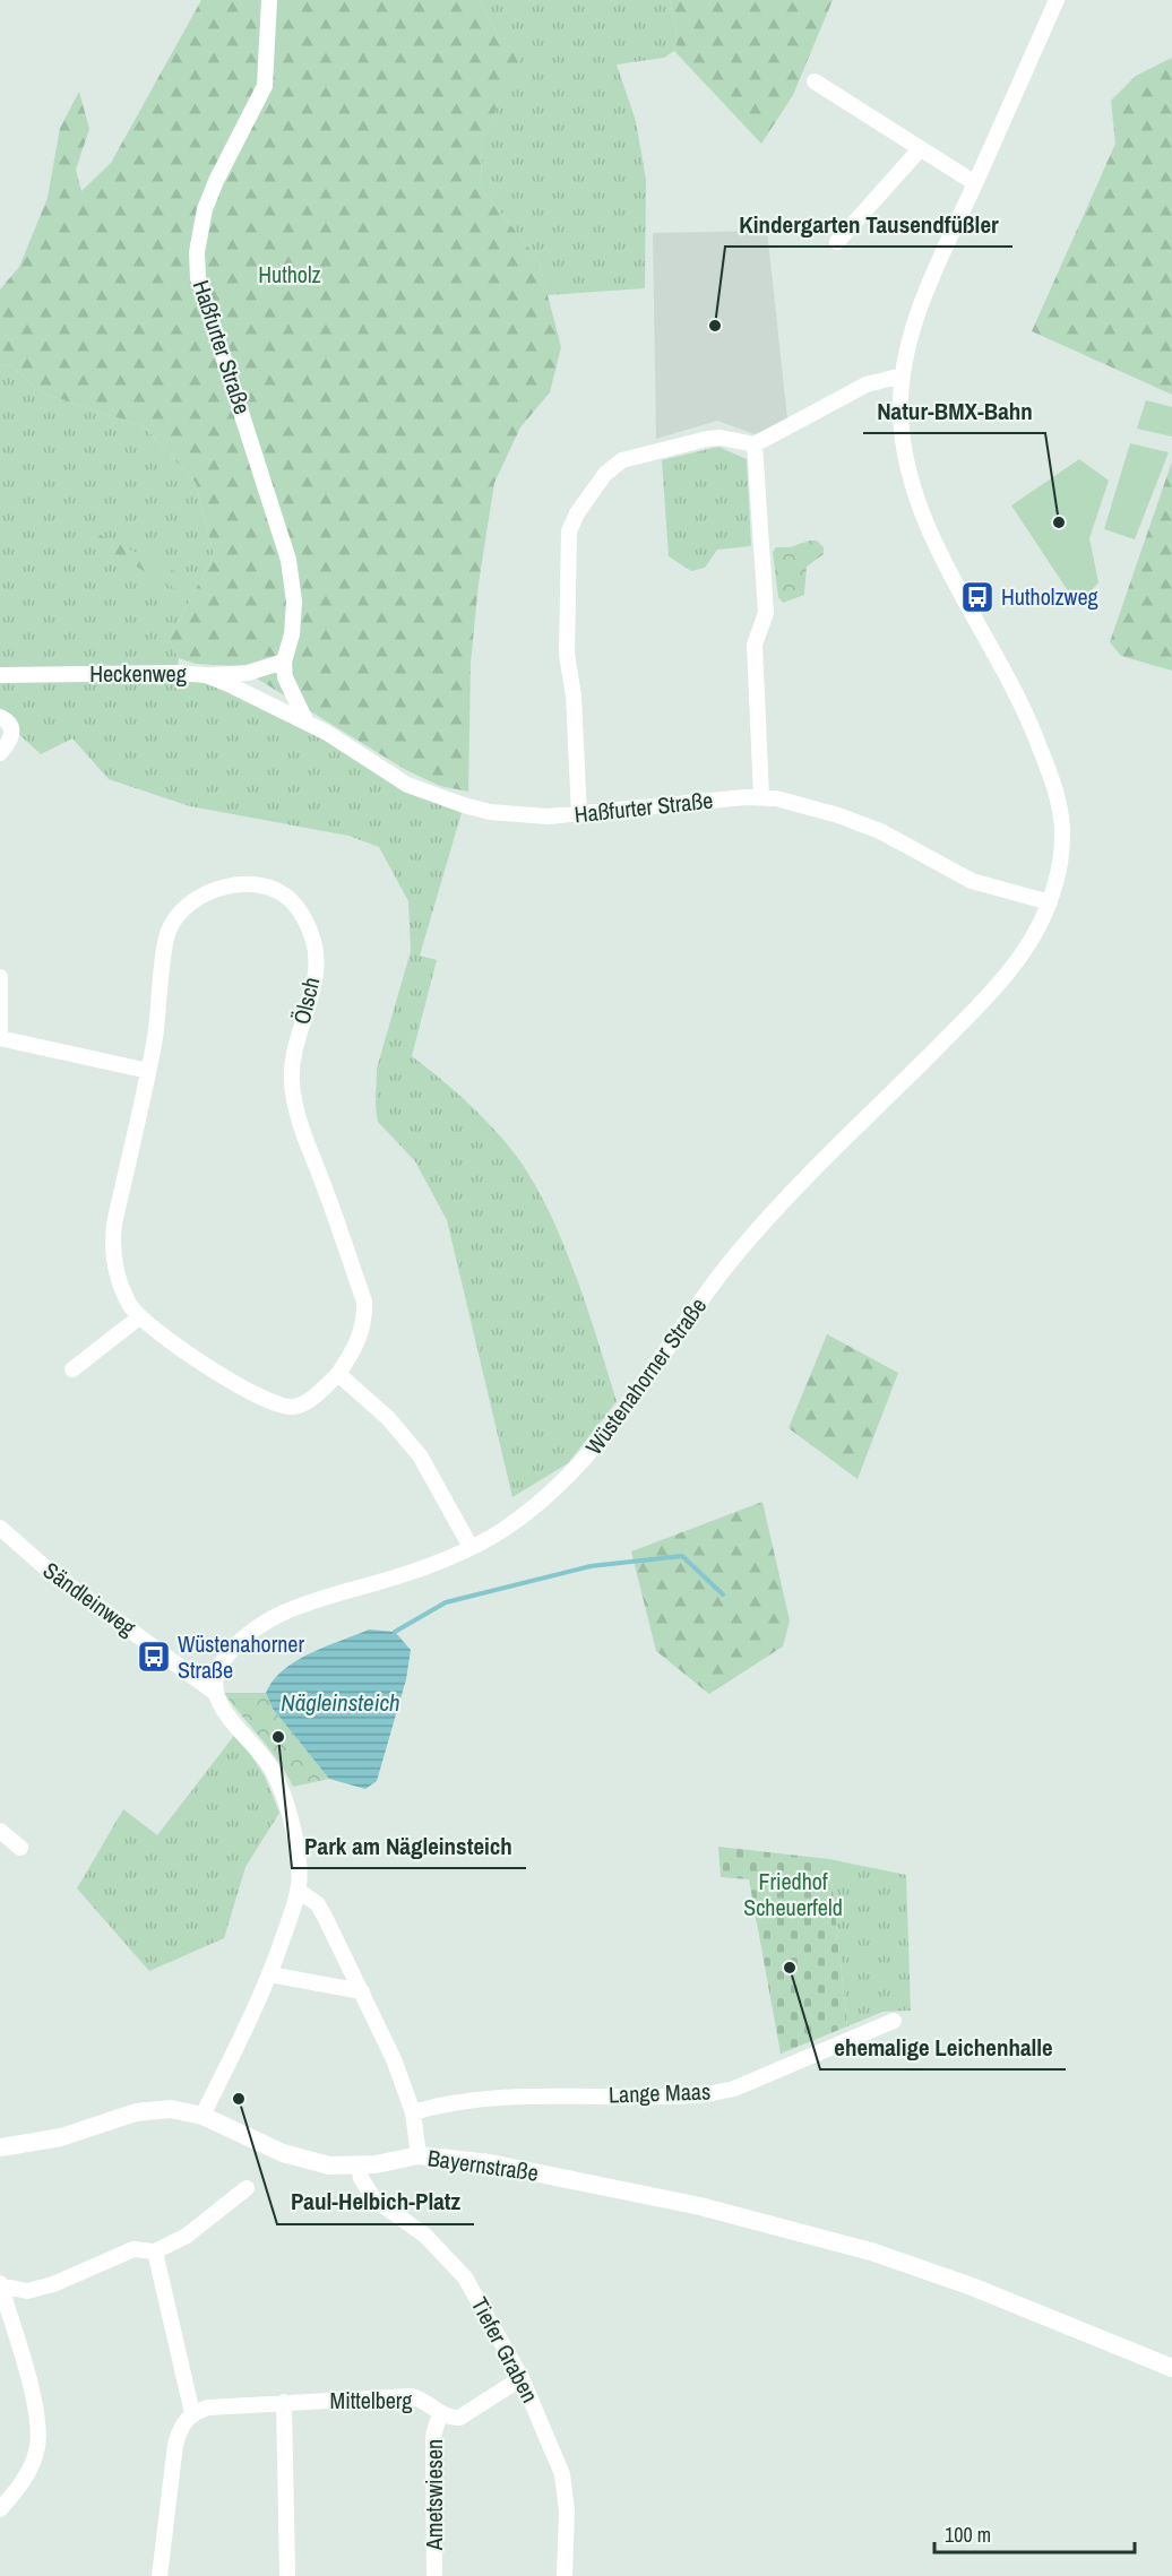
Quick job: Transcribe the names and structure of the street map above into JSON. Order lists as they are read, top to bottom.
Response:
{
  "streets": {
    "street": [
      "Haßfurter Straße",
      "Heckenweg",
      "Ölsch",
      "Wüstenahorner Straße",
      "Sändleinweg",
      "Lange Maas",
      "Bayernstraße",
      "Tiefer Graben",
      "Mittelberg",
      "Ametswiesen"
    ]
  },
  "crossings": [
    ["Haßfurter Straße", "Heckenweg"],
    ["Haßfurter Straße", "Wüstenahorner Straße"],
    ["Wüstenahorner Straße", "Sändleinweg"],
    ["Bayernstraße", "Tiefer Graben"],
    ["Tiefer Graben", "Mittelberg"],
    ["Mittelberg", "Ametswiesen"]
  ],
  "water": ["Nägleinsteich"],
  "parks": ["Hutholz", "Friedhof Scheuerfeld"],
  "places": {
    "other": [
      "Kindergarten Tausendfüßler",
      "Natur-BMX-Bahn",
      "Park am Nägleinsteich",
      "ehemalige Leichenhalle",
      "Paul-Helbich-Platz"
    ],
    "bus stop": ["Hutholzweg", "Wüstenahorner Straße"]
  },
  "scale_bar": "100 m"
}
